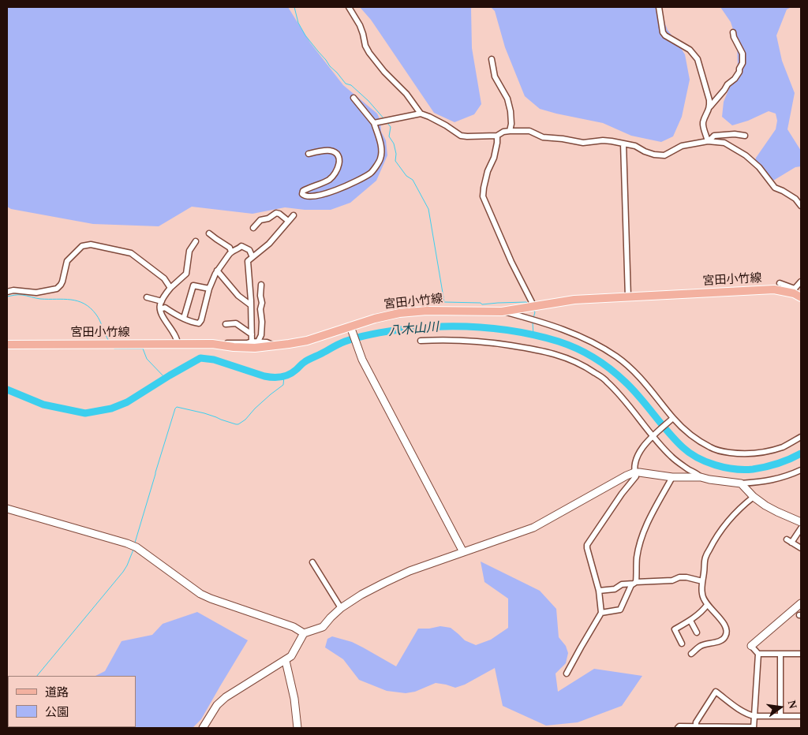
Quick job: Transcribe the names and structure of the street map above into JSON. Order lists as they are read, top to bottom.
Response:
{
  "streets": {
    "main road": ["宮田小竹線"]
  },
  "water": ["八木山川"],
  "legend": ["道路", "公園"],
  "north": "right"
}
